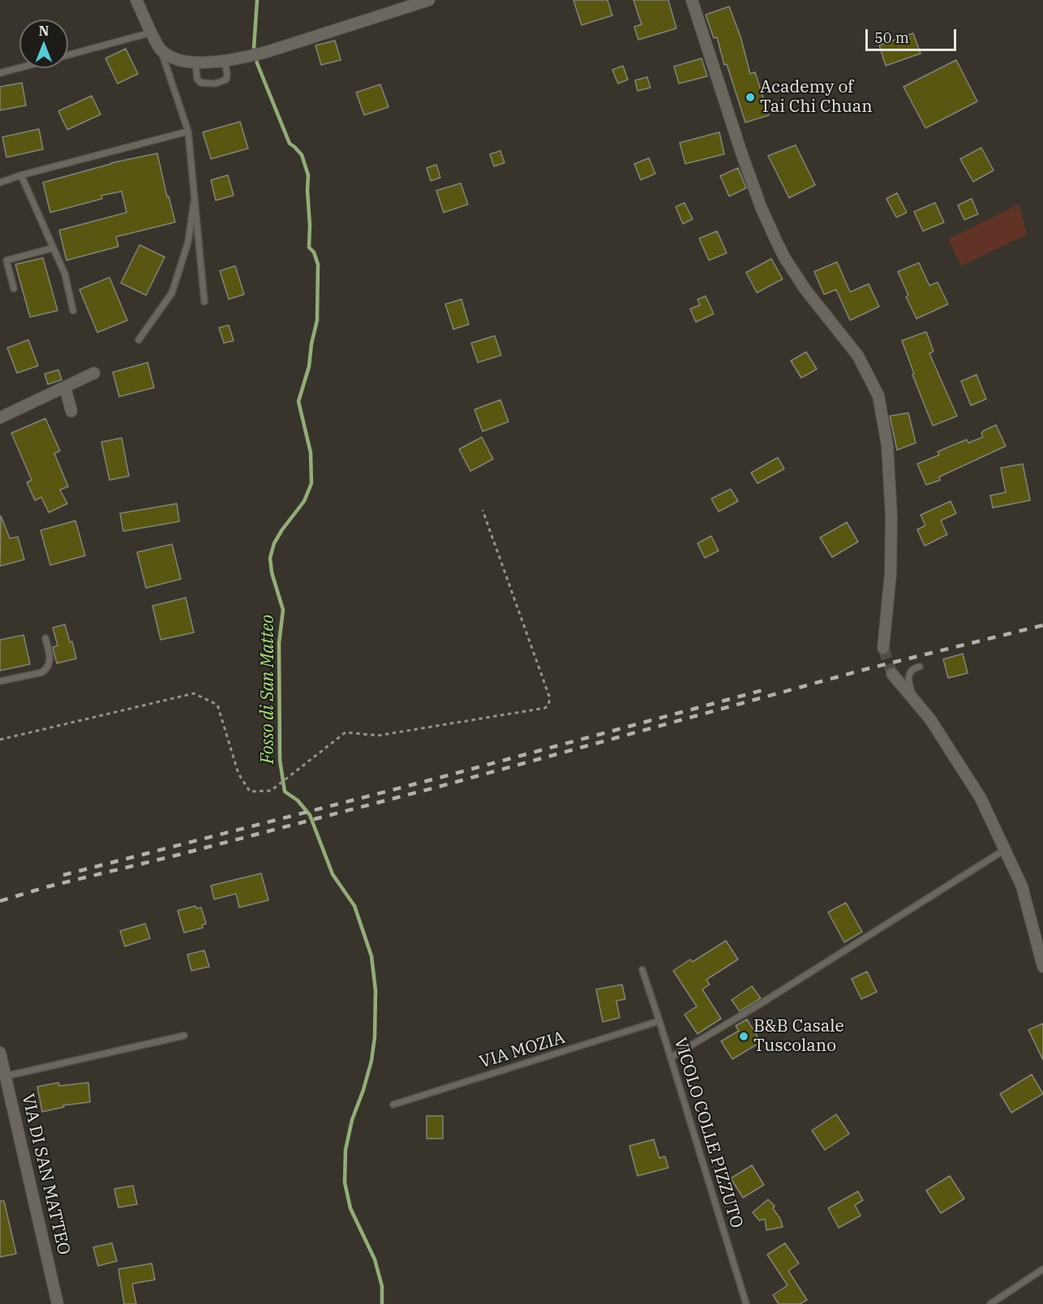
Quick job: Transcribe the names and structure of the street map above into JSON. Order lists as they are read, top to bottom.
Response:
{
  "streets": {
    "street": ["VIA DI SAN MATTEO"],
    "lane": ["VIA MOZIA", "VICOLO COLLE PIZZUTO"]
  },
  "crossings": [
    ["VIA MOZIA", "VICOLO COLLE PIZZUTO"]
  ],
  "water": ["Fosso di San Matteo"],
  "places": ["Academy of Tai Chi Chuan", "B&B Casale Tuscolano"],
  "scale_bar": "50 m",
  "north": "top"
}
